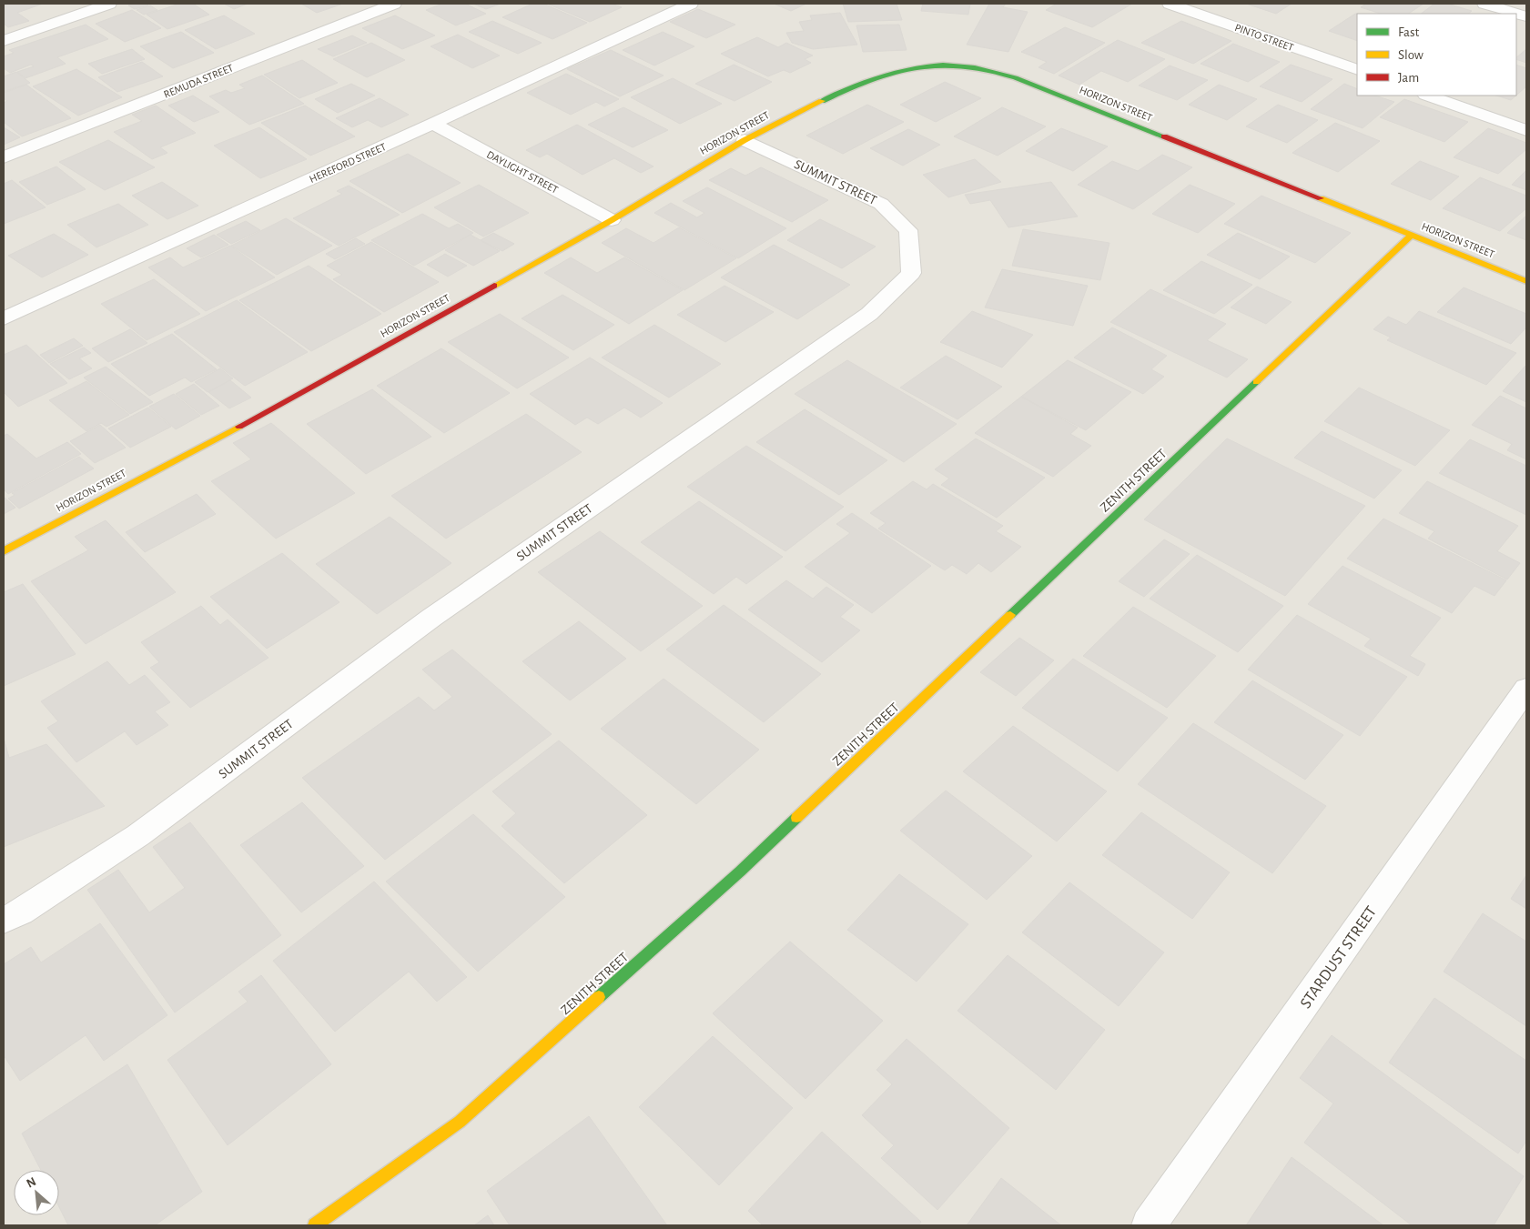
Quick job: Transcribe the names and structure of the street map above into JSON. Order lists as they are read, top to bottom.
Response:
{
  "streets": {
    "street": [
      "PINTO STREET",
      "REMUDA STREET",
      "HORIZON STREET",
      "HEREFORD STREET",
      "DAYLIGHT STREET",
      "SUMMIT STREET",
      "ZENITH STREET",
      "STARDUST STREET"
    ]
  },
  "crossings": [
    ["HORIZON STREET", "DAYLIGHT STREET"],
    ["HORIZON STREET", "SUMMIT STREET"],
    ["HORIZON STREET", "ZENITH STREET"],
    ["HEREFORD STREET", "DAYLIGHT STREET"]
  ],
  "legend": ["Fast", "Slow", "Jam"],
  "north": "top left"
}
